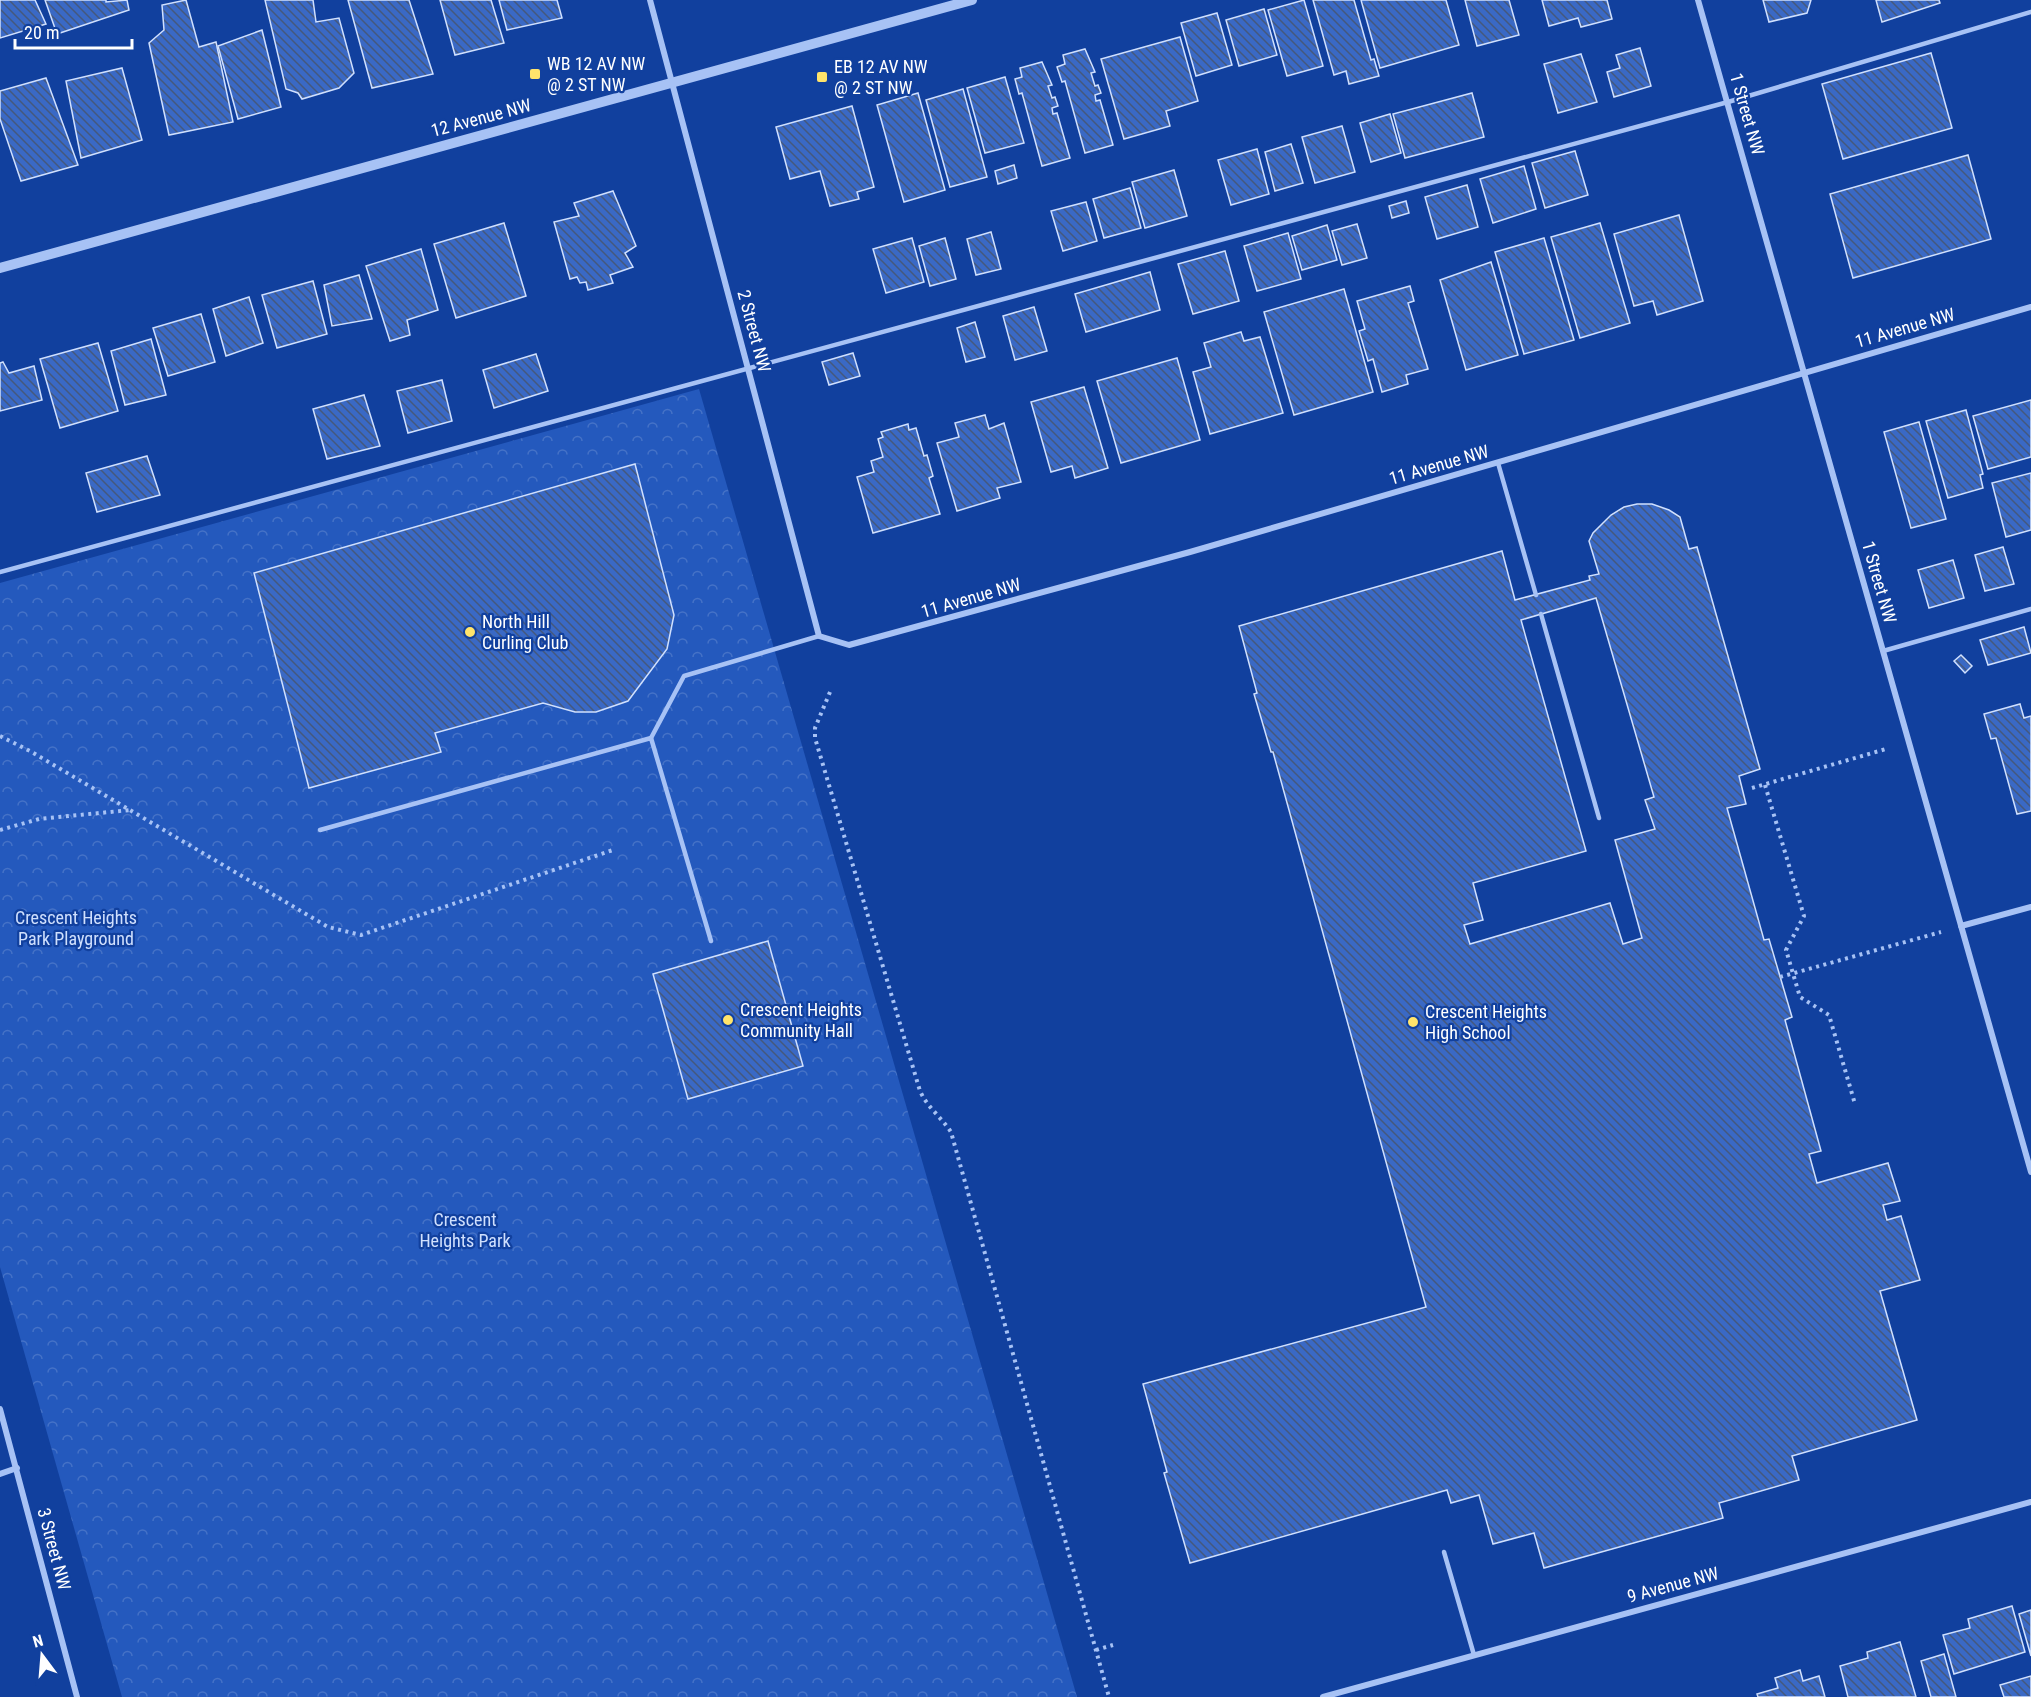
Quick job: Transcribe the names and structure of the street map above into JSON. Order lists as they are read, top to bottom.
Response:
{
  "streets": {
    "street": [
      "1 Street NW",
      "12 Avenue NW",
      "11 Avenue NW",
      "2 Street NW",
      "3 Street NW",
      "9 Avenue NW"
    ]
  },
  "crossings": [
    ["1 Street NW", "11 Avenue NW"],
    ["12 Avenue NW", "2 Street NW"],
    ["11 Avenue NW", "2 Street NW"]
  ],
  "parks": ["Crescent Heights Park Playground", "Crescent Heights Park"],
  "places": {
    "transit": ["WB 12 AV NW @ 2 ST NW", "EB 12 AV NW @ 2 ST NW"],
    "other": ["North Hill Curling Club", "Crescent Heights Community Hall", "Crescent Heights High School"]
  },
  "scale_bar": "20 m",
  "north": "top"
}
